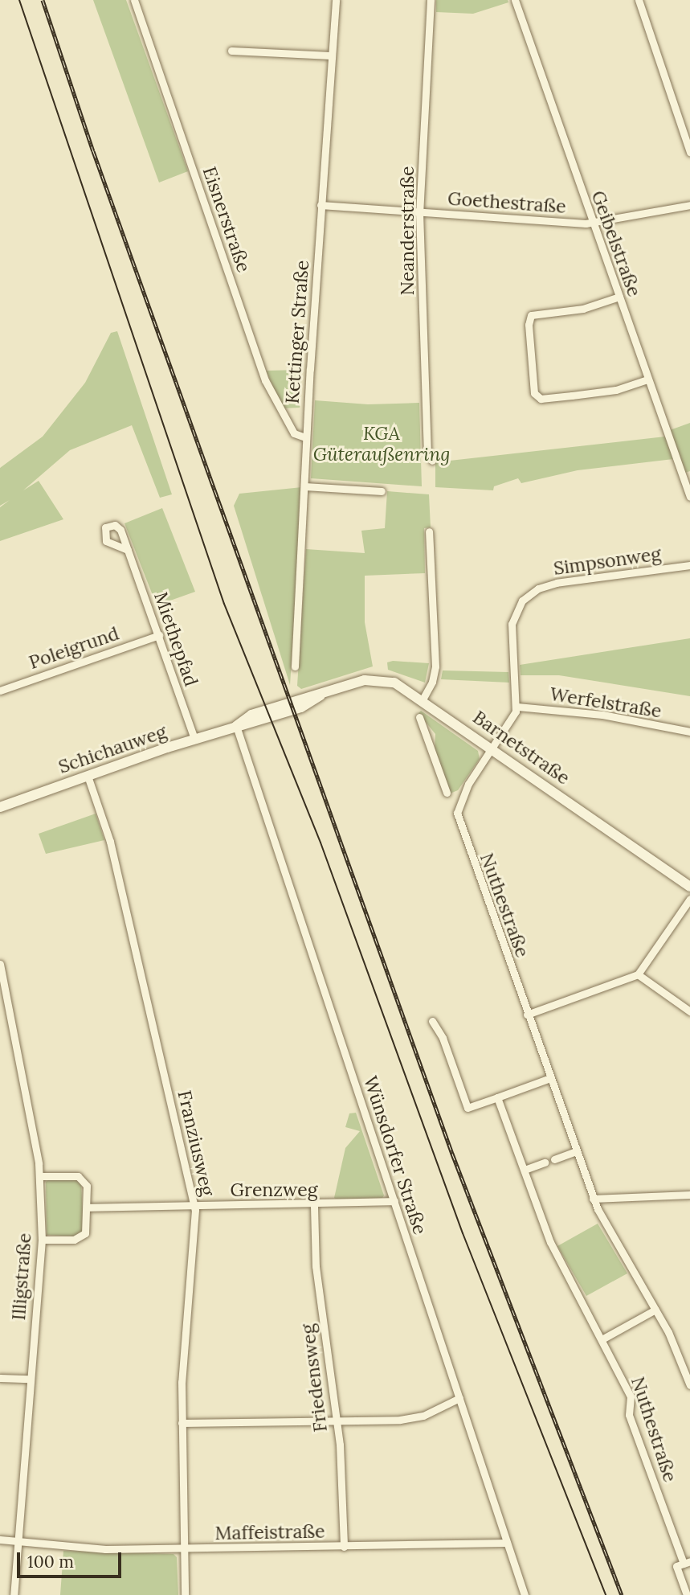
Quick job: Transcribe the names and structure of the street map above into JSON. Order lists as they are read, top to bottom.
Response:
{
  "streets": {
    "street": [
      "Goethestraße",
      "Eisnerstraße",
      "Neanderstraße",
      "Geibelstraße",
      "Kettinger Straße",
      "Simpsonweg",
      "Miethepfad",
      "Poleigrund",
      "Werfelstraße",
      "Barnetstraße",
      "Schichauweg",
      "Nuthestraße",
      "Franziusweg",
      "Wünsdorfer Straße",
      "Grenzweg",
      "Illigstraße",
      "Friedensweg",
      "Maffeistraße"
    ]
  },
  "crossings": [
    ["Goethestraße", "Neanderstraße"],
    ["Goethestraße", "Geibelstraße"],
    ["Goethestraße", "Kettinger Straße"],
    ["Eisnerstraße", "Kettinger Straße"],
    ["Simpsonweg", "Werfelstraße"],
    ["Miethepfad", "Poleigrund"],
    ["Miethepfad", "Schichauweg"],
    ["Barnetstraße", "Schichauweg"],
    ["Barnetstraße", "Nuthestraße"],
    ["Barnetstraße", "Wünsdorfer Straße"],
    ["Schichauweg", "Franziusweg"],
    ["Schichauweg", "Wünsdorfer Straße"],
    ["Franziusweg", "Grenzweg"],
    ["Franziusweg", "Maffeistraße"],
    ["Wünsdorfer Straße", "Grenzweg"],
    ["Wünsdorfer Straße", "Maffeistraße"],
    ["Grenzweg", "Friedensweg"],
    ["Illigstraße", "Maffeistraße"],
    ["Friedensweg", "Maffeistraße"]
  ],
  "parks": ["KGA Güteraußenring"],
  "scale_bar": "100 m"
}
